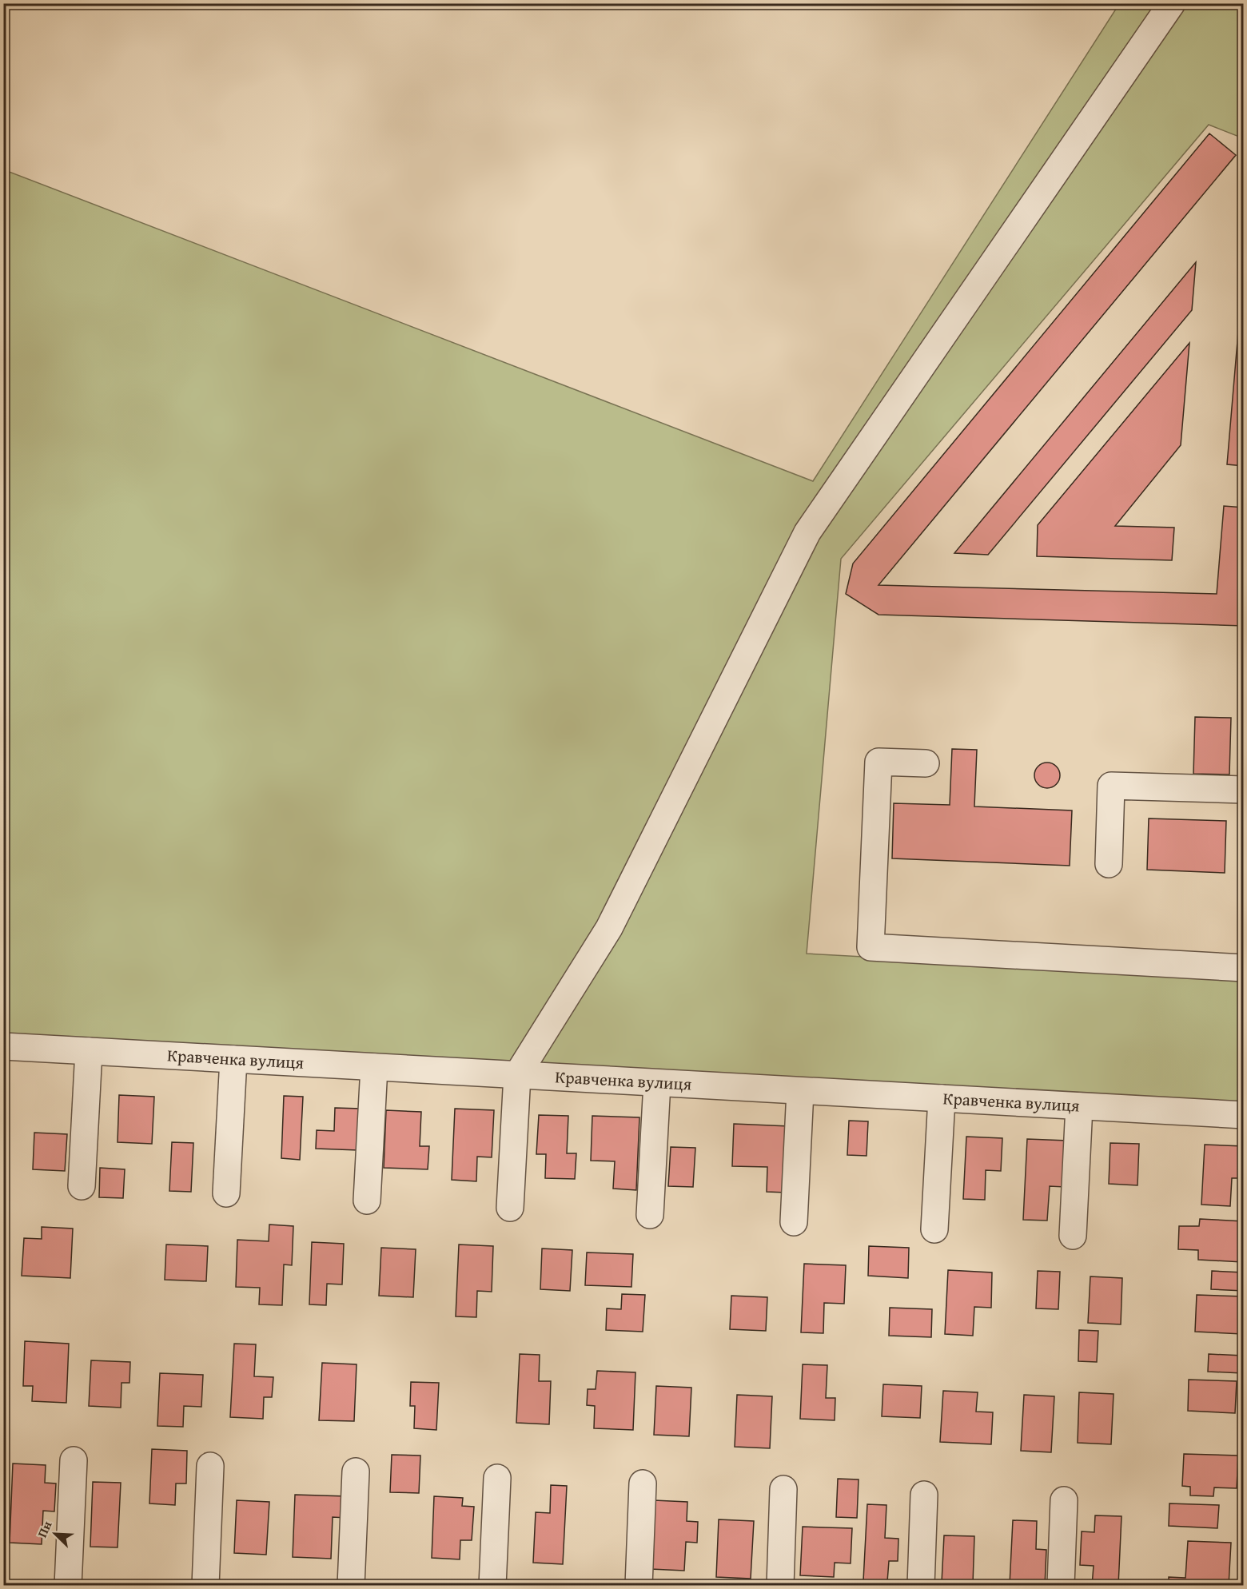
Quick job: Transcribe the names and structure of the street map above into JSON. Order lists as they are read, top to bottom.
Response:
{
  "streets": {
    "street": ["Кравченка вулиця"]
  },
  "north": "top left"
}
